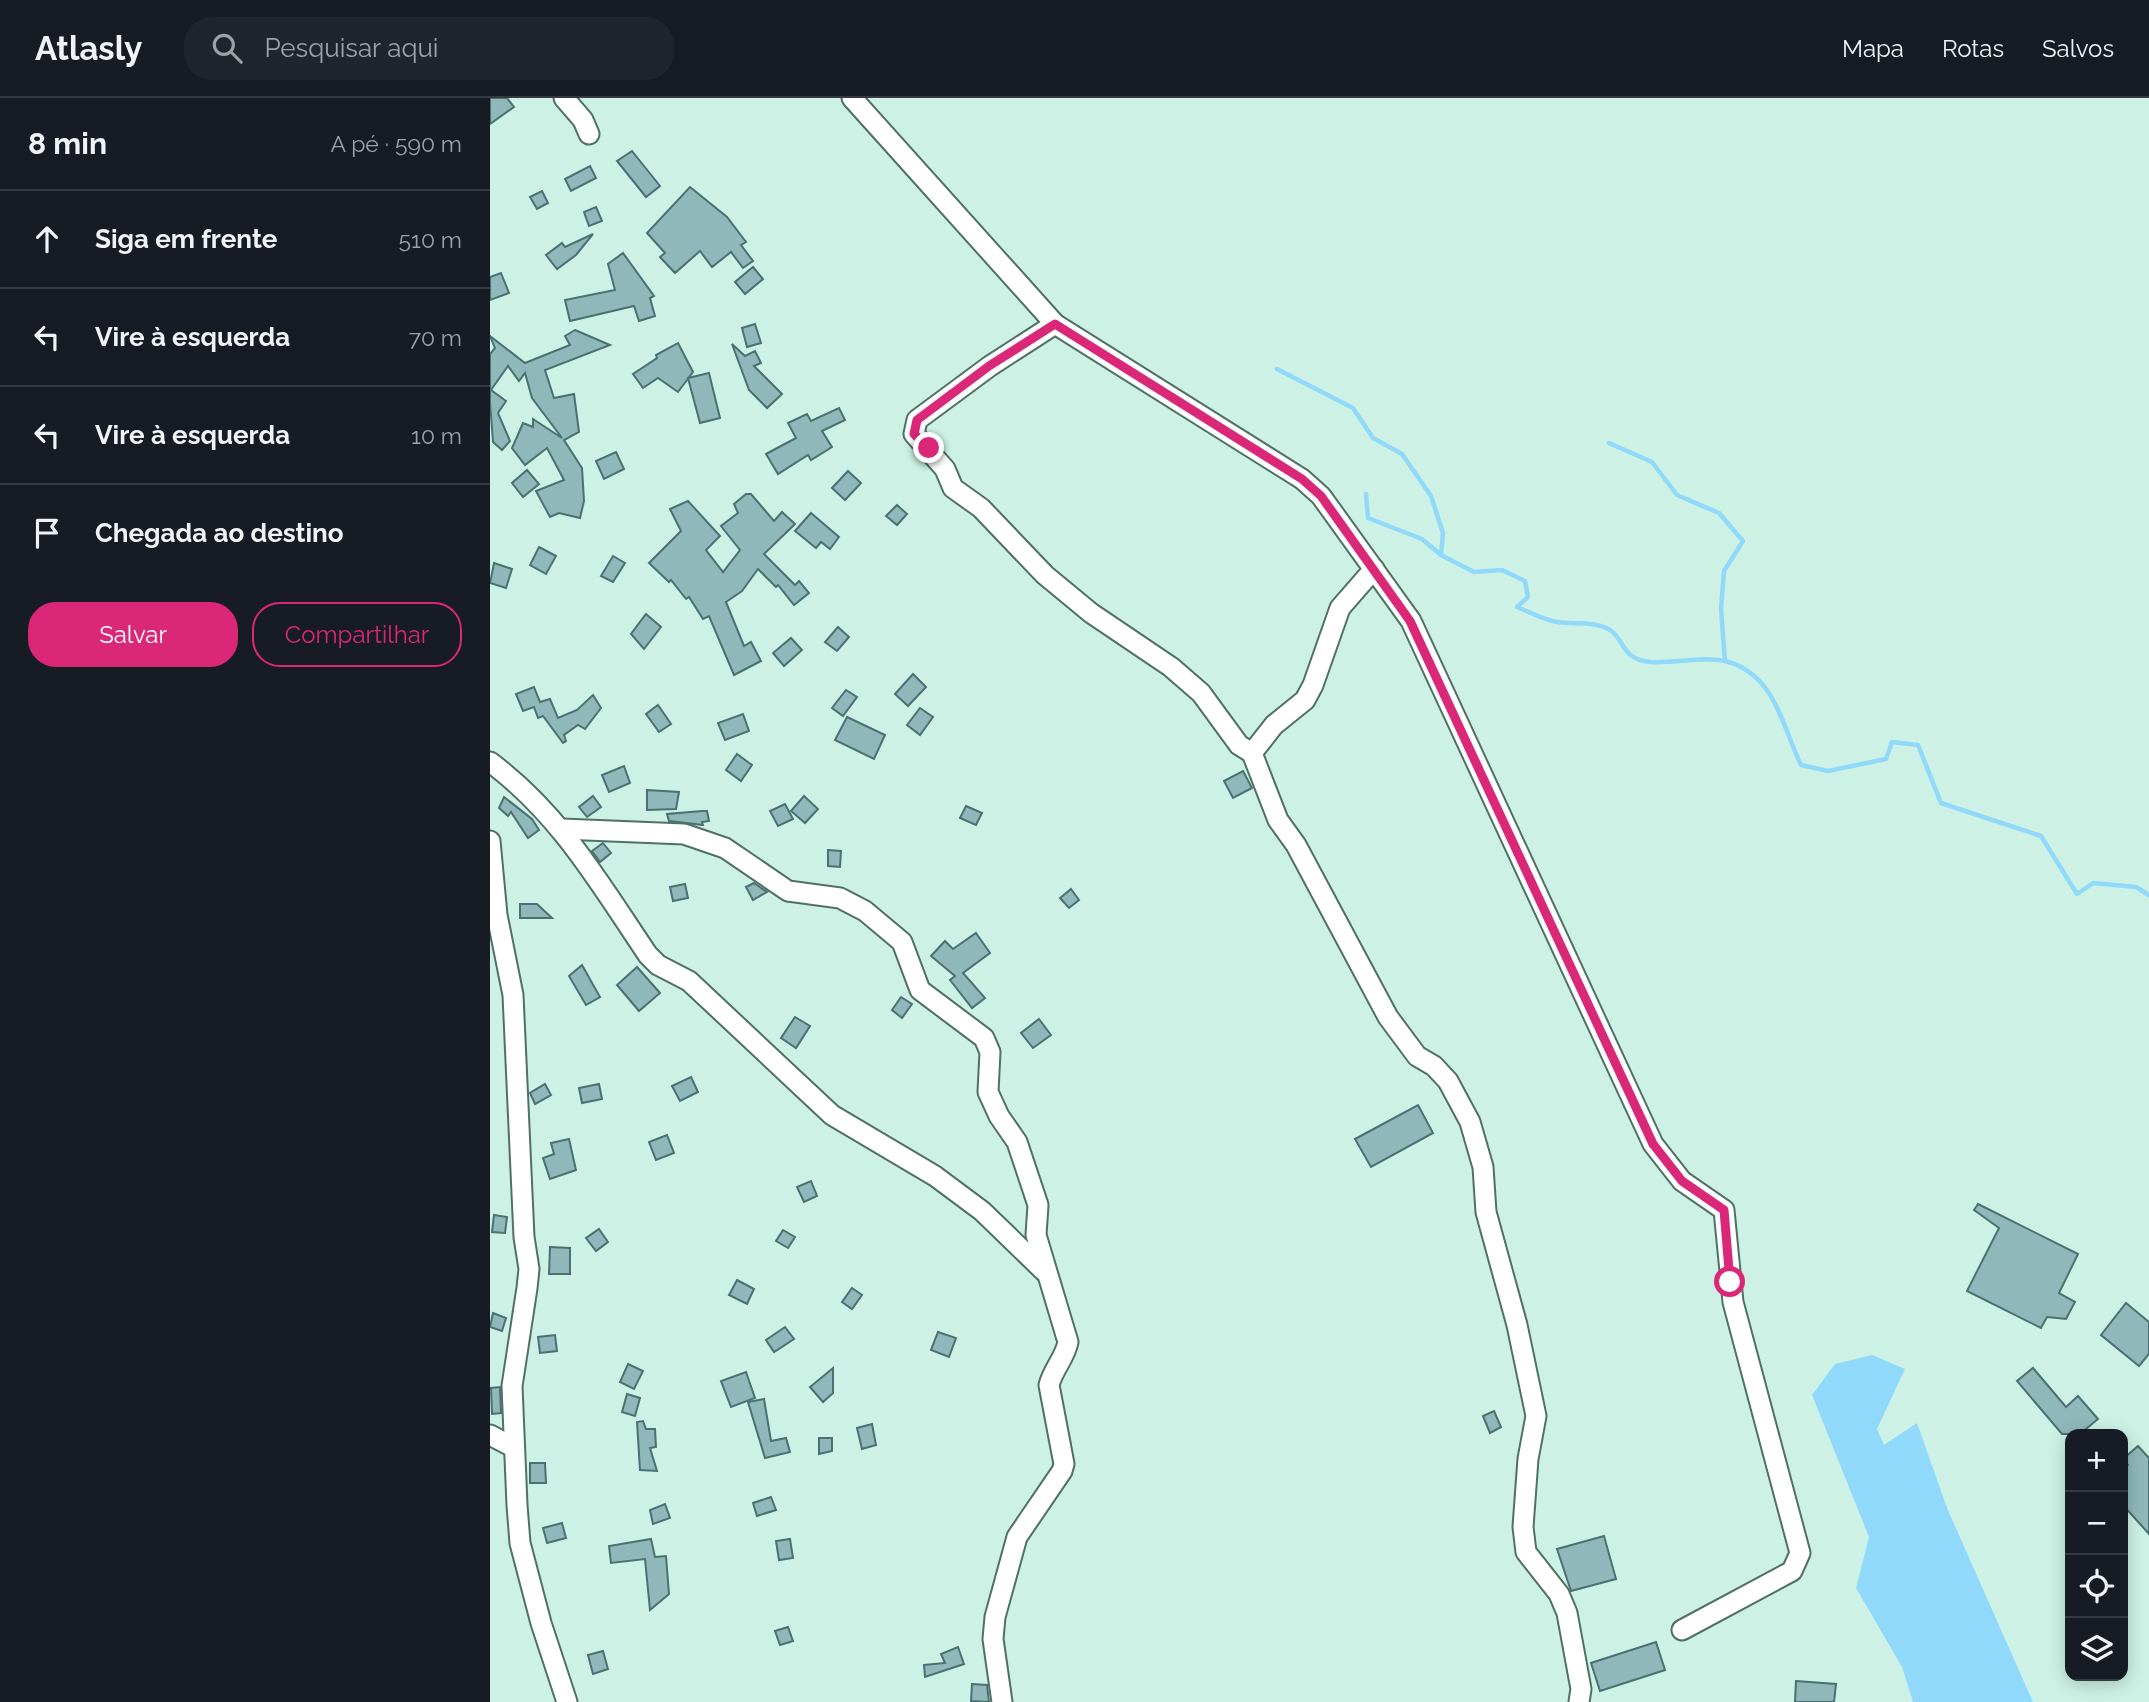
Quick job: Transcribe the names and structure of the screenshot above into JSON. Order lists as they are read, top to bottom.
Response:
{
  "page": {
    "header": "Atlasly",
    "search": "Pesquisar aqui",
    "nav": ["Mapa", "Rotas", "Salvos"],
    "heading": ["8 min", "A pé · 590 m"],
    "list": [
      ["Siga em frente", "510 m"],
      ["Vire à esquerda", "70 m"],
      ["Vire à esquerda", "10 m"],
      "Chegada ao destino"
    ],
    "buttons": ["Salvar", "Compartilhar"],
    "map_buttons": ["+", "−"]
  }
}
